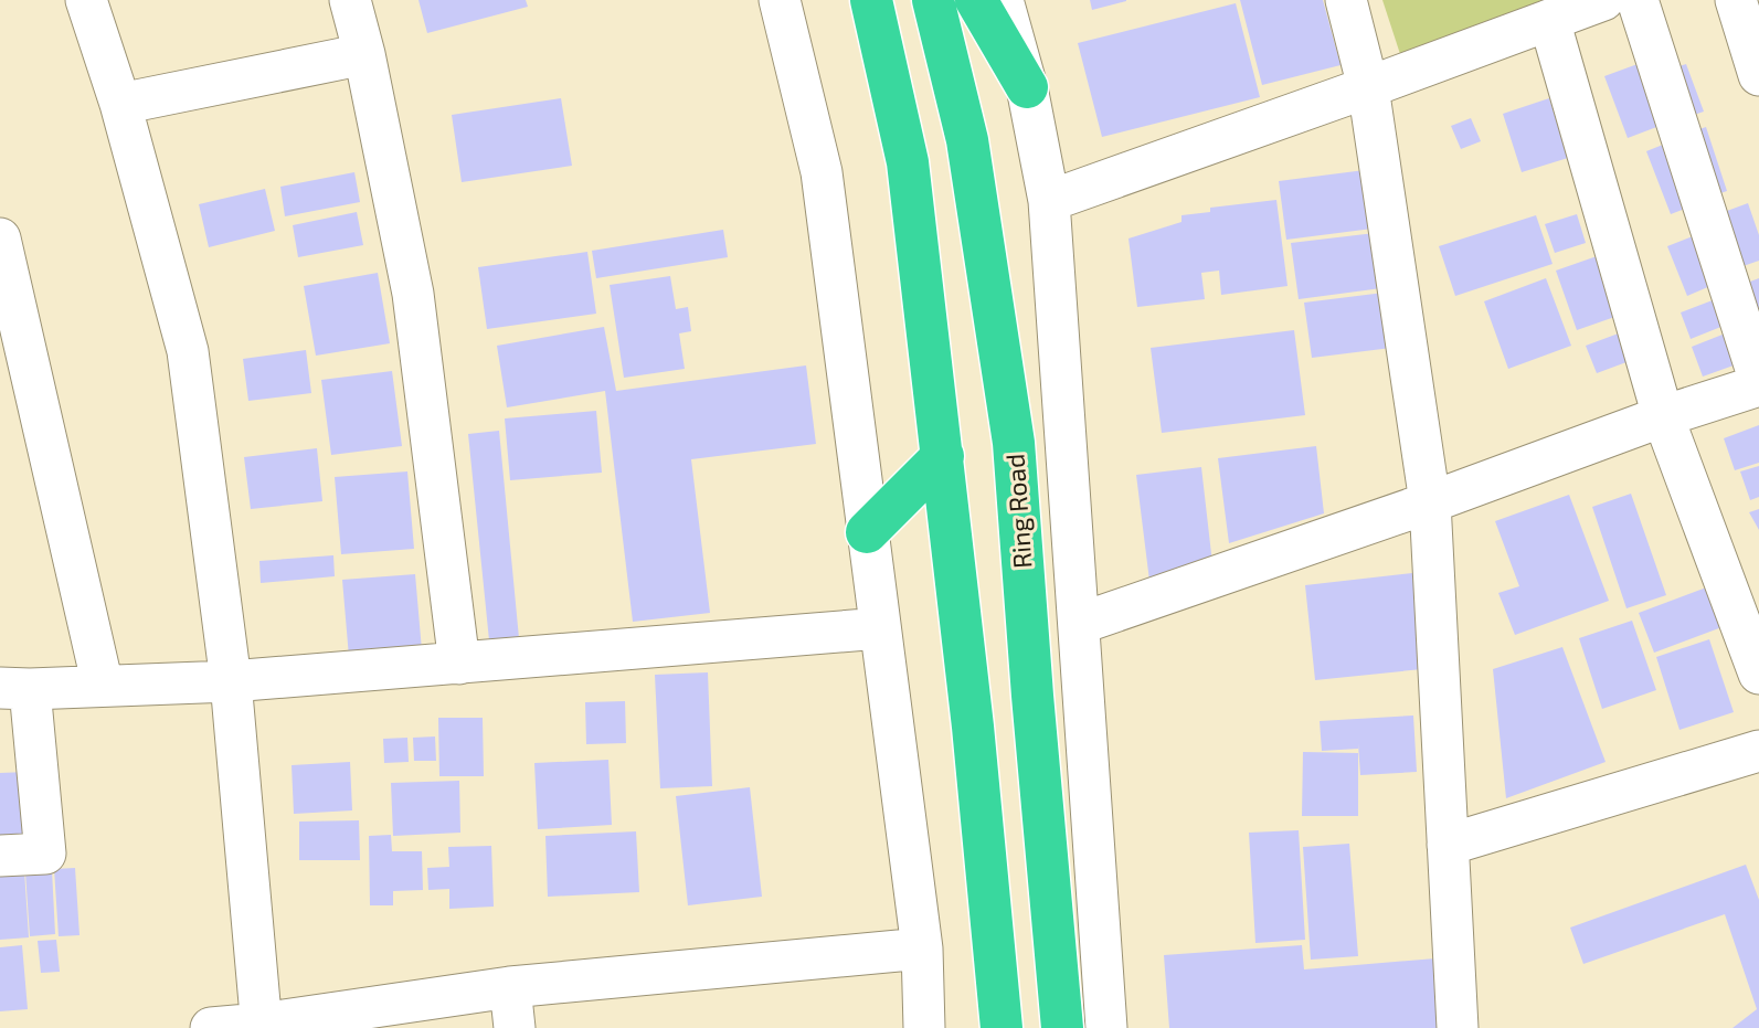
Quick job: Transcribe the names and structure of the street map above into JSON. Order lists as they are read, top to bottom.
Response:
{
  "streets": {
    "highway": ["Ring Road"]
  }
}
